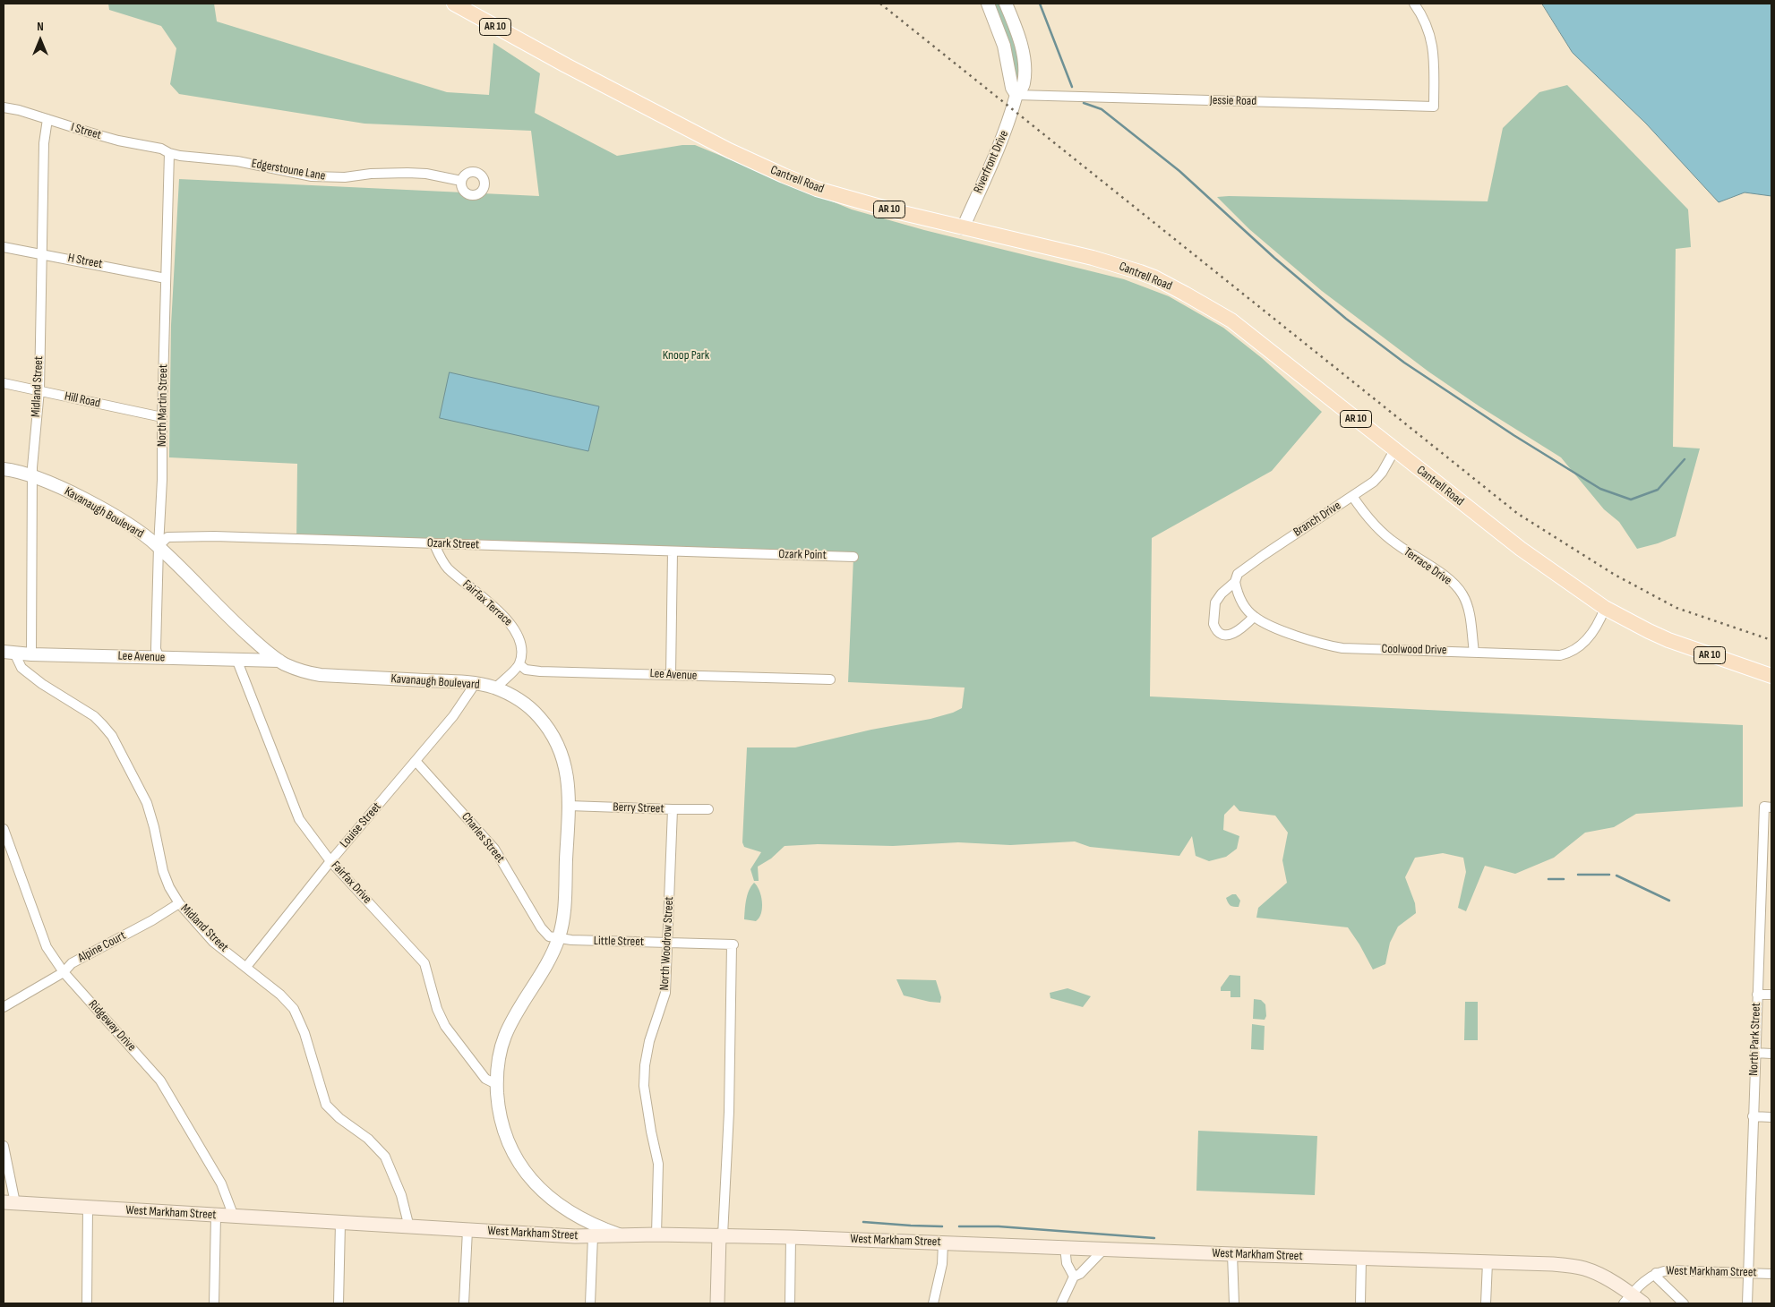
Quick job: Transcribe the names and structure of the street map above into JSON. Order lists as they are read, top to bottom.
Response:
{
  "streets": {
    "main road": ["AR 10", "Cantrell Road", "West Markham Street"],
    "street": [
      "Jessie Road",
      "I Street",
      "Riverfront Drive",
      "Edgerstoune Lane",
      "H Street",
      "Midland Street",
      "Hill Road",
      "North Martin Street",
      "Kavanaugh Boulevard",
      "Branch Drive",
      "Ozark Street",
      "Ozark Point",
      "Terrace Drive",
      "Fairfax Terrace",
      "Coolwood Drive",
      "Lee Avenue",
      "Berry Street",
      "Louise Street",
      "Charles Street",
      "Fairfax Drive",
      "Little Street",
      "North Woodrow Street",
      "Alpine Court",
      "Ridgeway Drive",
      "North Park Street"
    ]
  },
  "crossings": [
    ["Jessie Road", "Riverfront Drive"],
    ["I Street", "Edgerstoune Lane"],
    ["I Street", "Midland Street"],
    ["I Street", "North Martin Street"],
    ["Riverfront Drive", "Cantrell Road"],
    ["Edgerstoune Lane", "North Martin Street"],
    ["Cantrell Road", "Branch Drive"],
    ["Cantrell Road", "Coolwood Drive"],
    ["H Street", "Midland Street"],
    ["H Street", "North Martin Street"],
    ["Midland Street", "Hill Road"],
    ["Midland Street", "Kavanaugh Boulevard"],
    ["Midland Street", "Lee Avenue"],
    ["Midland Street", "Louise Street"],
    ["Midland Street", "Alpine Court"],
    ["Midland Street", "West Markham Street"],
    ["Hill Road", "North Martin Street"],
    ["North Martin Street", "Kavanaugh Boulevard"],
    ["North Martin Street", "Ozark Street"],
    ["North Martin Street", "Lee Avenue"],
    ["Kavanaugh Boulevard", "Ozark Street"],
    ["Kavanaugh Boulevard", "Lee Avenue"],
    ["Kavanaugh Boulevard", "Berry Street"],
    ["Kavanaugh Boulevard", "Louise Street"],
    ["Kavanaugh Boulevard", "Charles Street"],
    ["Kavanaugh Boulevard", "Fairfax Drive"],
    ["Kavanaugh Boulevard", "Little Street"],
    ["Kavanaugh Boulevard", "West Markham Street"],
    ["Branch Drive", "Terrace Drive"],
    ["Branch Drive", "Coolwood Drive"],
    ["Ozark Street", "Ozark Point"],
    ["Ozark Street", "Fairfax Terrace"],
    ["Terrace Drive", "Coolwood Drive"],
    ["Fairfax Terrace", "Lee Avenue"],
    ["Lee Avenue", "Fairfax Drive"],
    ["Berry Street", "North Woodrow Street"],
    ["Louise Street", "Charles Street"],
    ["Louise Street", "Fairfax Drive"],
    ["Charles Street", "Little Street"],
    ["Little Street", "North Woodrow Street"],
    ["Little Street", "West Markham Street"],
    ["North Woodrow Street", "West Markham Street"],
    ["Alpine Court", "Ridgeway Drive"],
    ["Ridgeway Drive", "West Markham Street"],
    ["North Park Street", "West Markham Street"]
  ],
  "parks": ["Knoop Park"],
  "north": "top"
}
